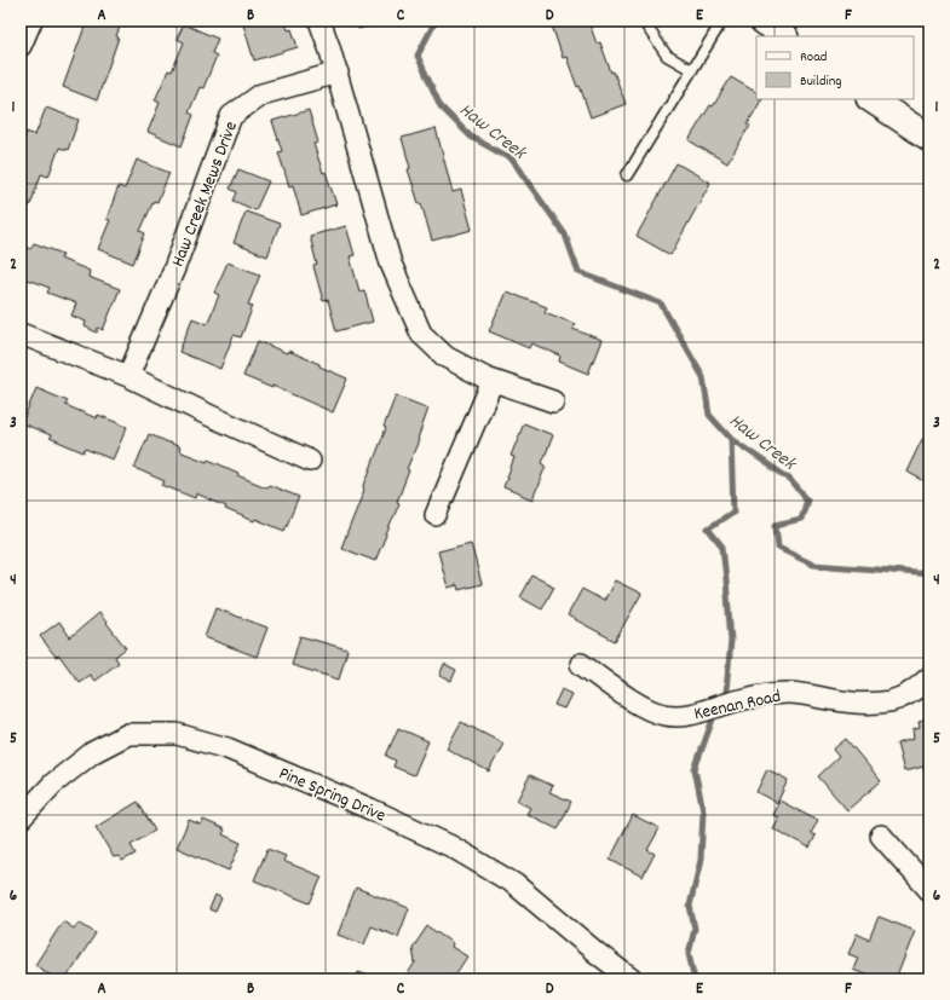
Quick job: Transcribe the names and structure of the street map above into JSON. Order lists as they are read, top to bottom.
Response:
{
  "streets": {
    "street": ["Haw Creek Mews Drive", "Keenan Road", "Pine Spring Drive"]
  },
  "water": ["Haw Creek"],
  "legend": ["Road", "Building"],
  "grid": {
    "columns": [
      "A",
      "B",
      "C",
      "D",
      "E",
      "F"
    ],
    "rows": [
      "1",
      "2",
      "3",
      "4",
      "5",
      "6"
    ]
  }
}
